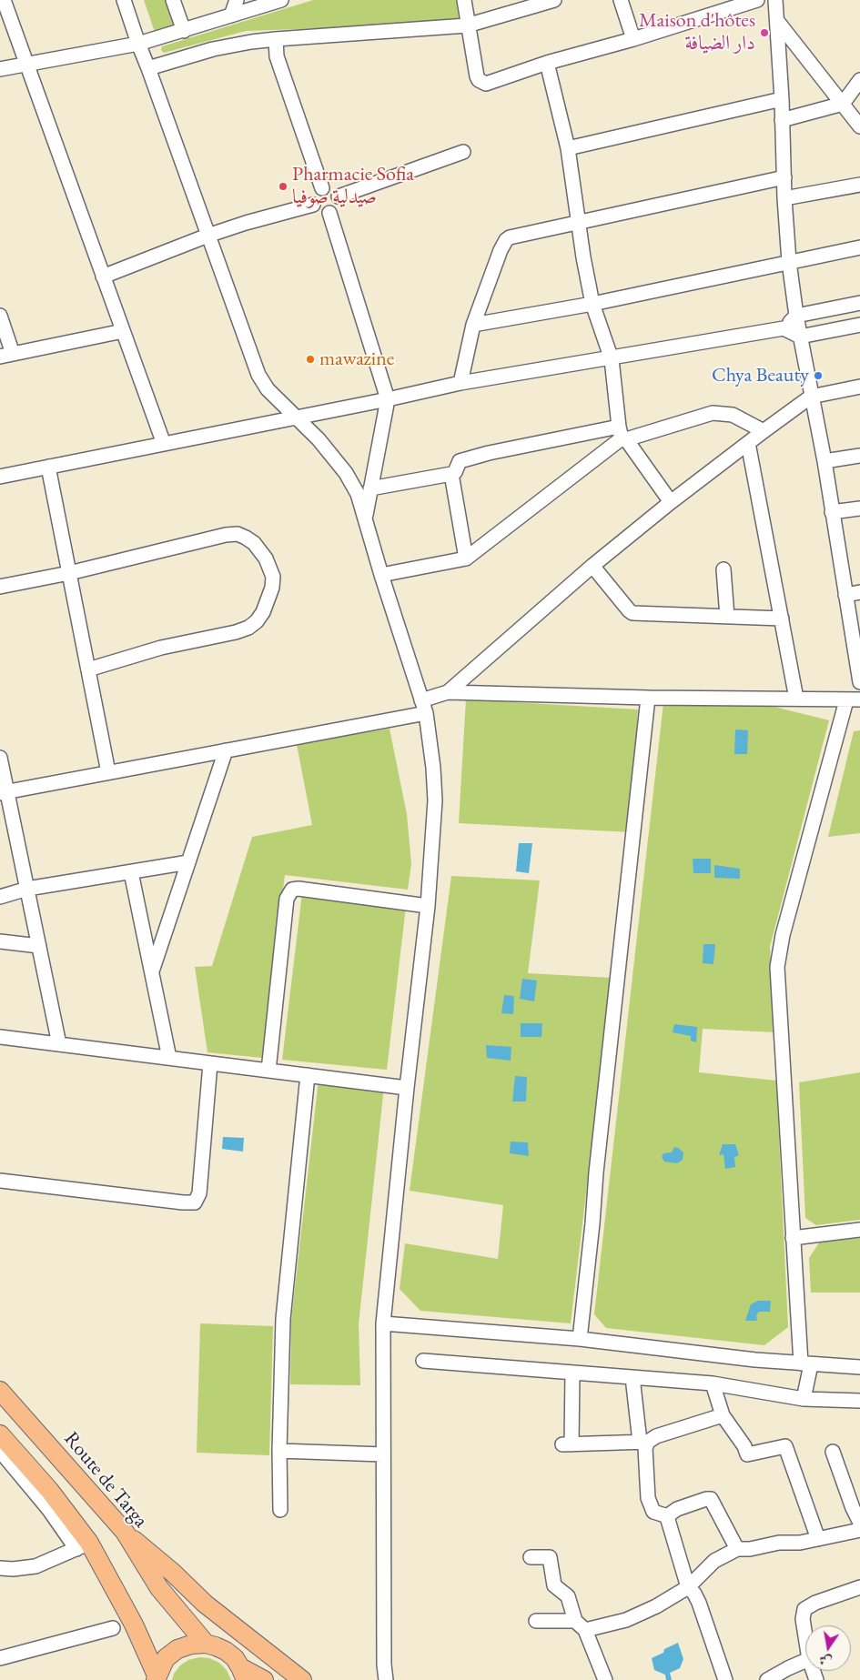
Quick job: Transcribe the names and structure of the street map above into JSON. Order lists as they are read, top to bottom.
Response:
{
  "streets": {
    "main road": ["Route de Targa"]
  },
  "places": [
    "Maison d'hôtes دار الضيافة",
    "Pharmacie Sofia صيدلية صوفيا",
    "mawazine",
    "Chya Beauty"
  ],
  "north": "bottom"
}
